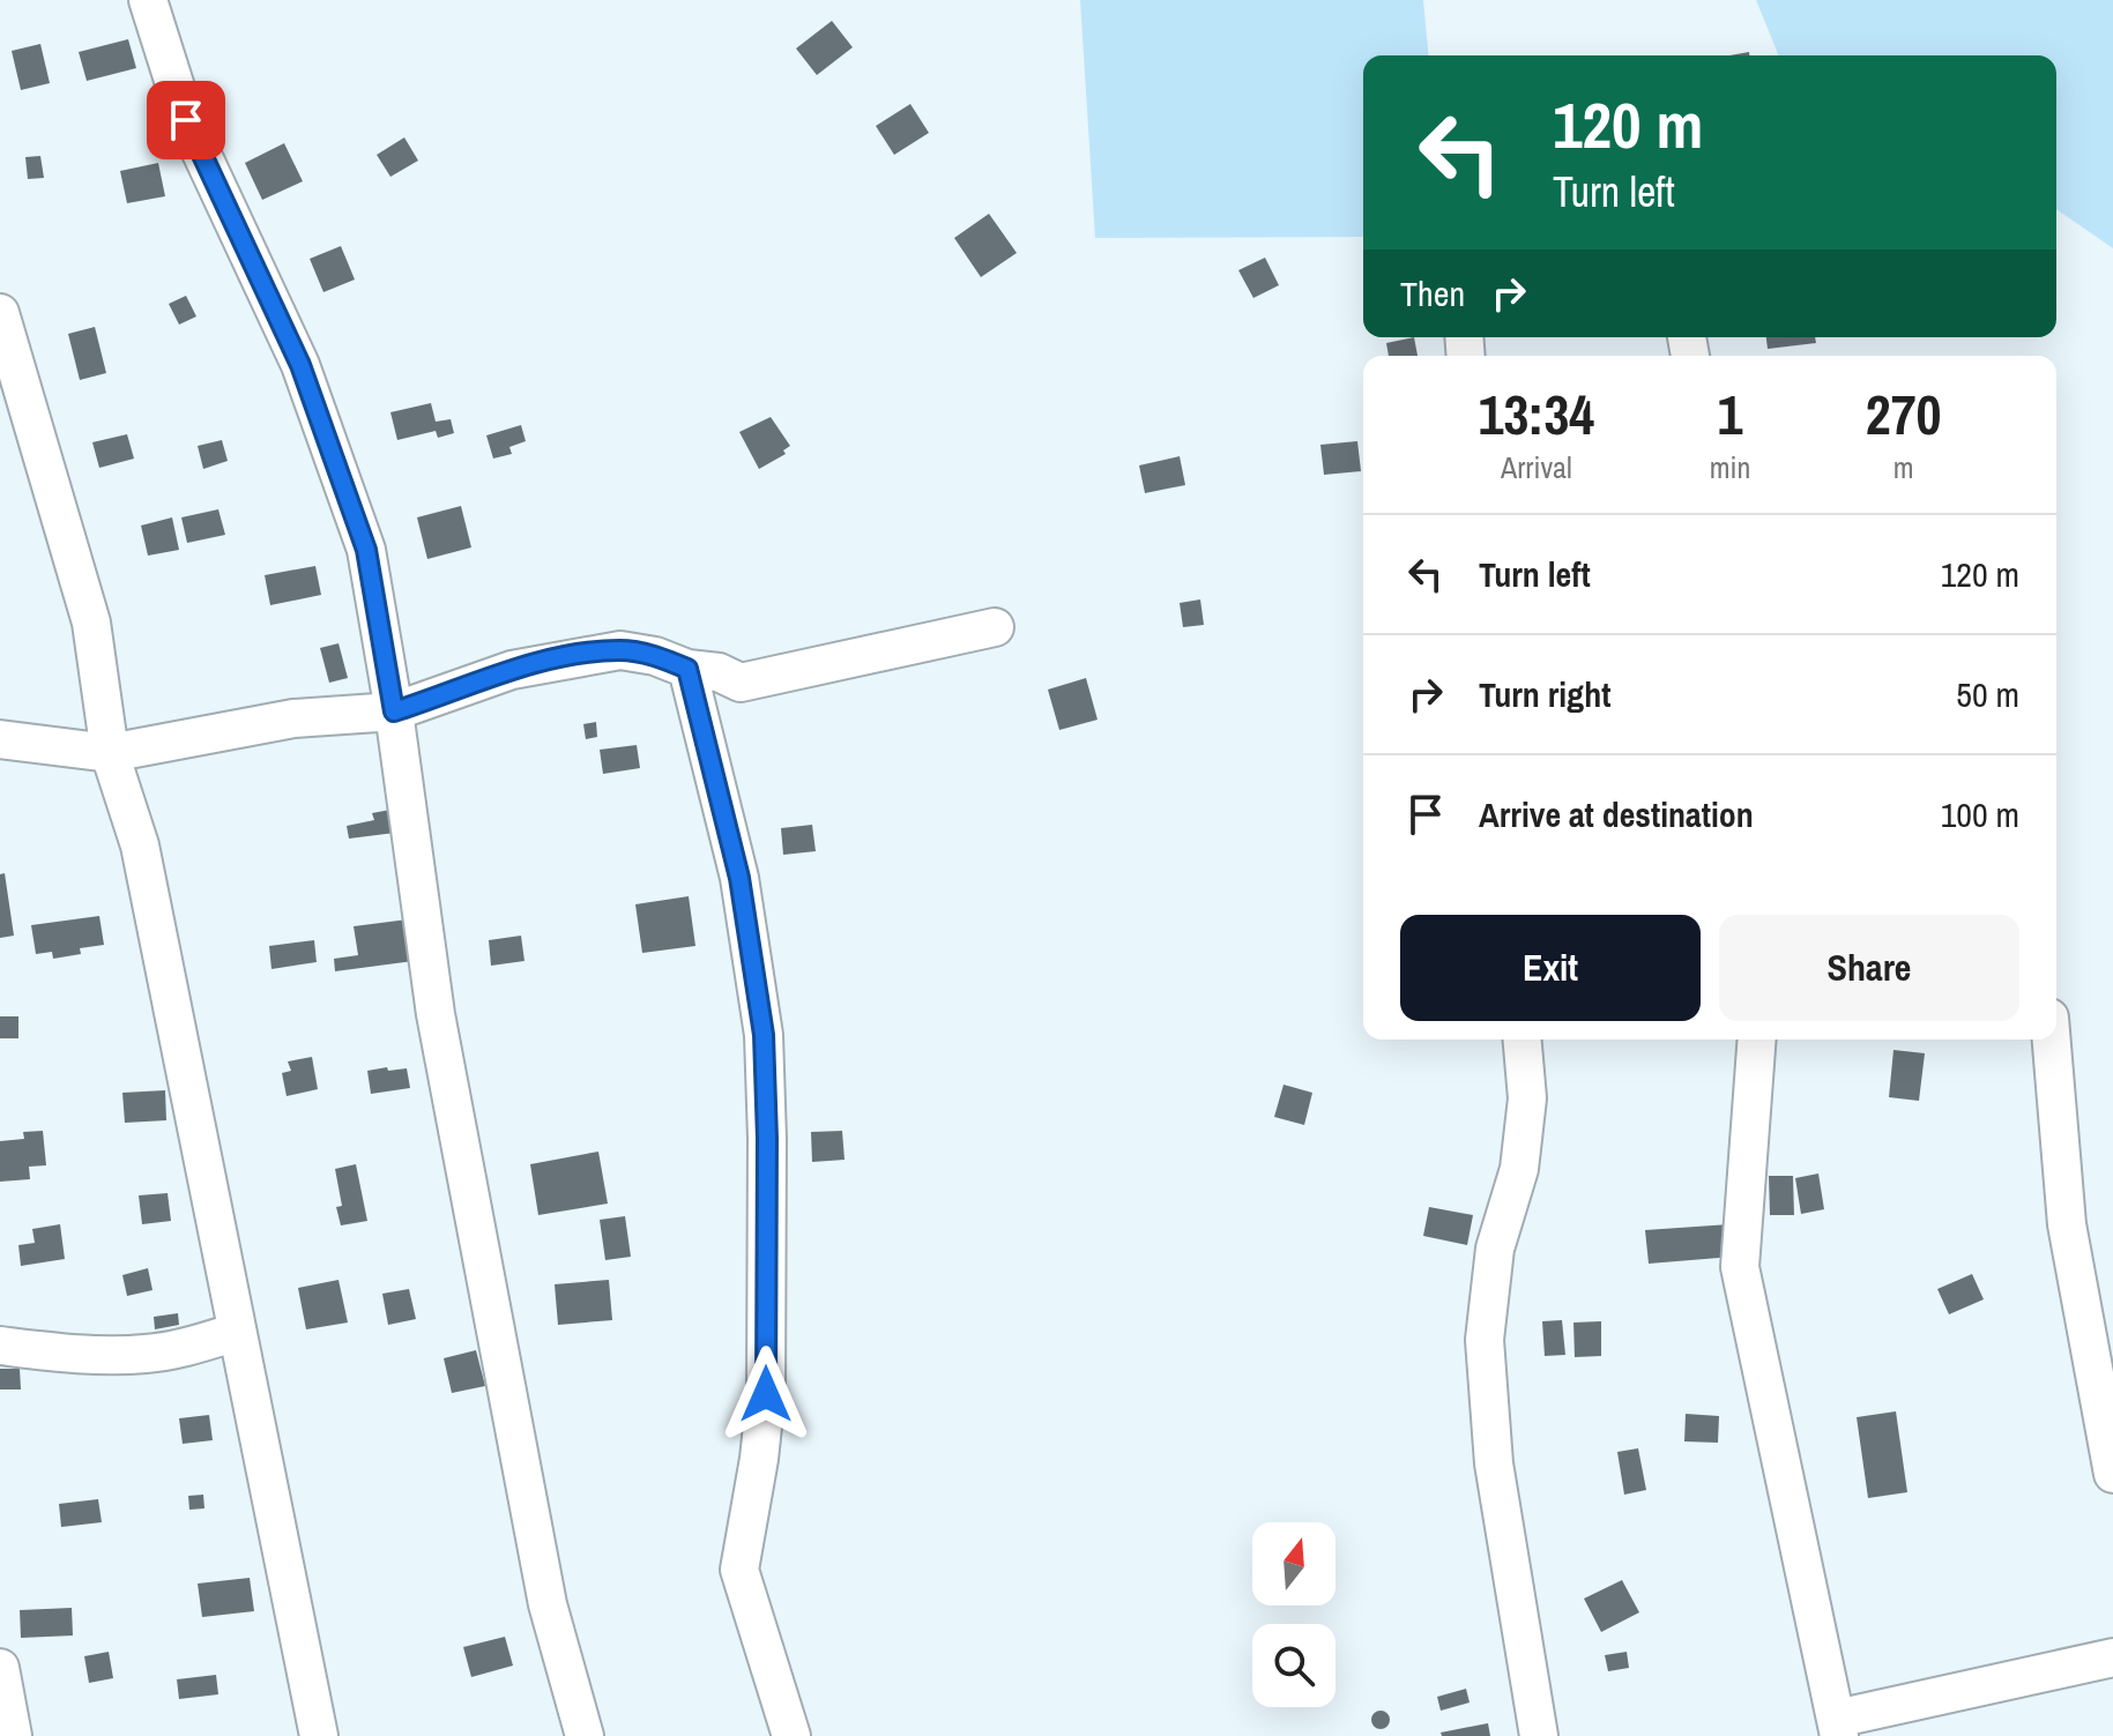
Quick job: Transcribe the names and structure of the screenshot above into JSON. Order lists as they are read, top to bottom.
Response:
{
  "north": "top",
  "page": {
    "turn": ["120 m", "Turn left"],
    "then": "Then",
    "eta": [
      "13:34",
      "Arrival",
      "1",
      "min",
      "270",
      "m"
    ],
    "list": [
      {
        "name": "Turn left",
        "value": "120 m"
      },
      {
        "name": "Turn right",
        "value": "50 m"
      },
      {
        "name": "Arrive at destination",
        "value": "100 m"
      }
    ],
    "buttons": ["Exit", "Share"]
  }
}
